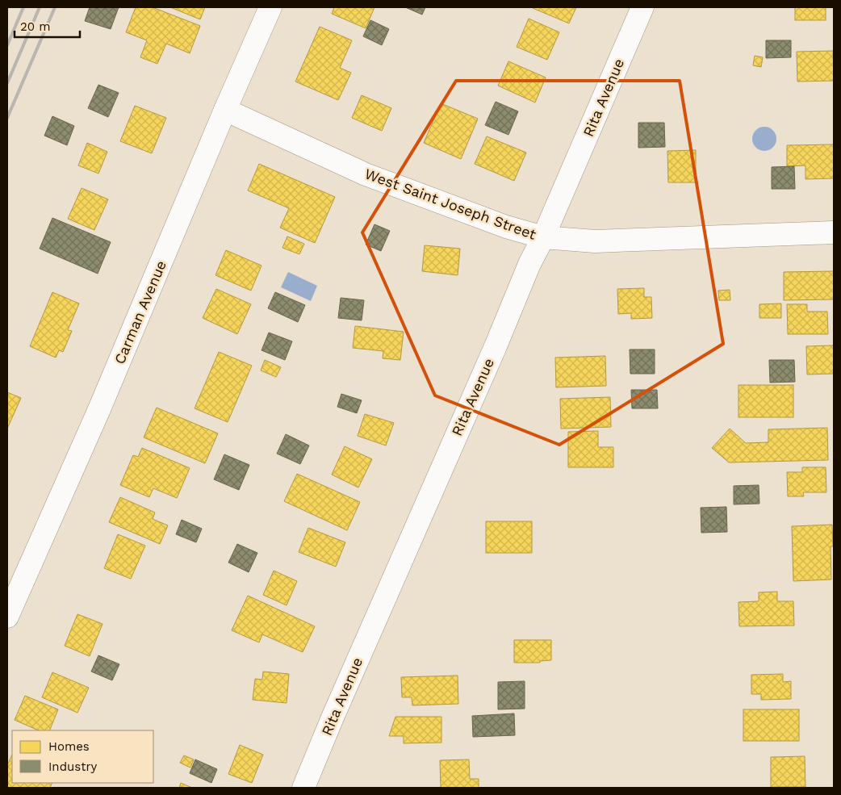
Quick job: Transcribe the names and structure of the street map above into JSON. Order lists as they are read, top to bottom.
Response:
{
  "streets": {
    "street": ["Rita Avenue", "West Saint Joseph Street", "Carman Avenue"]
  },
  "crossings": [
    ["Rita Avenue", "West Saint Joseph Street"],
    ["West Saint Joseph Street", "Carman Avenue"]
  ],
  "legend": ["Homes", "Industry"],
  "scale_bar": "20 m"
}
